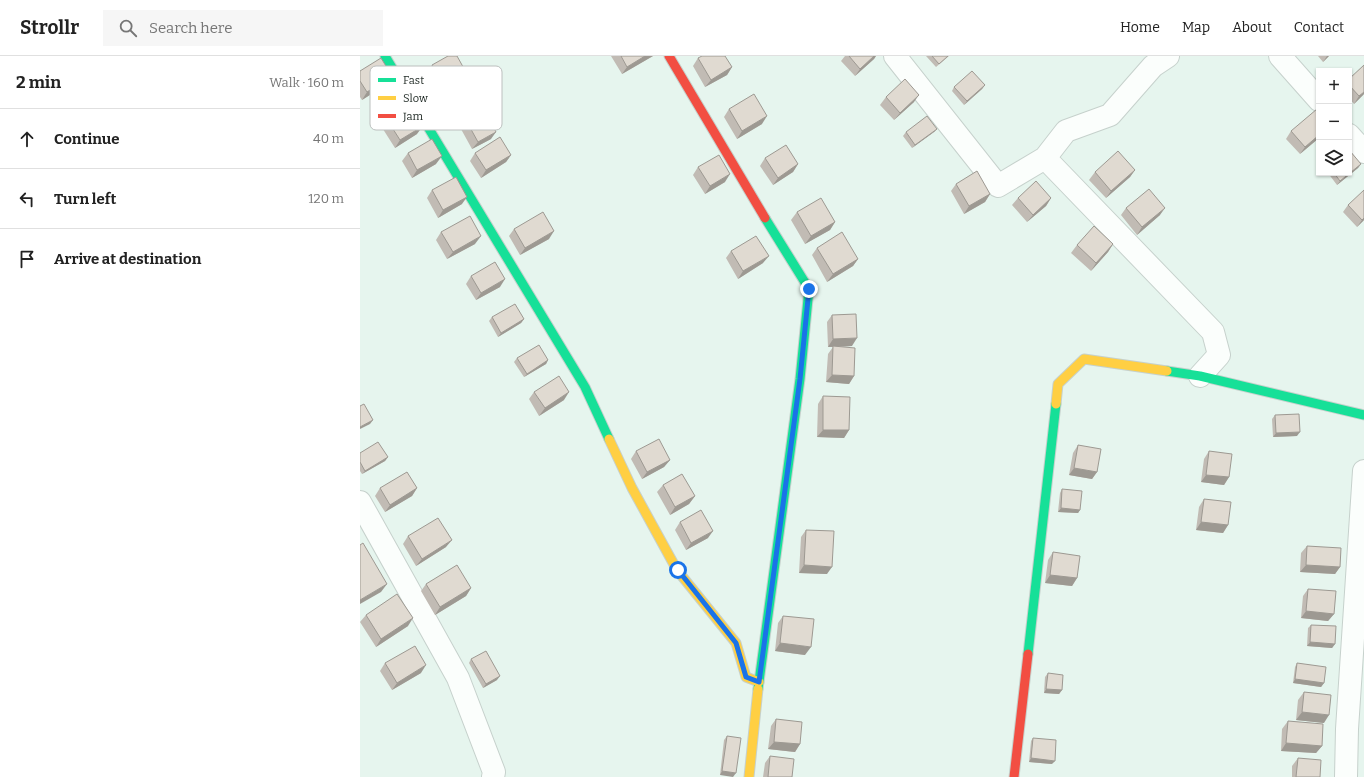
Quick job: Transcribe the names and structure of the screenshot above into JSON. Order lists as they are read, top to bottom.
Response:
{
  "legend": ["Fast", "Slow", "Jam"],
  "page": {
    "header": "Strollr",
    "search": "Search here",
    "nav": [
      "Home",
      "Map",
      "About",
      "Contact"
    ],
    "heading": ["2 min", "Walk · 160 m"],
    "map_buttons": ["+", "−"],
    "list": [
      ["Continue", "40 m"],
      ["Turn left", "120 m"],
      "Arrive at destination"
    ]
  }
}
